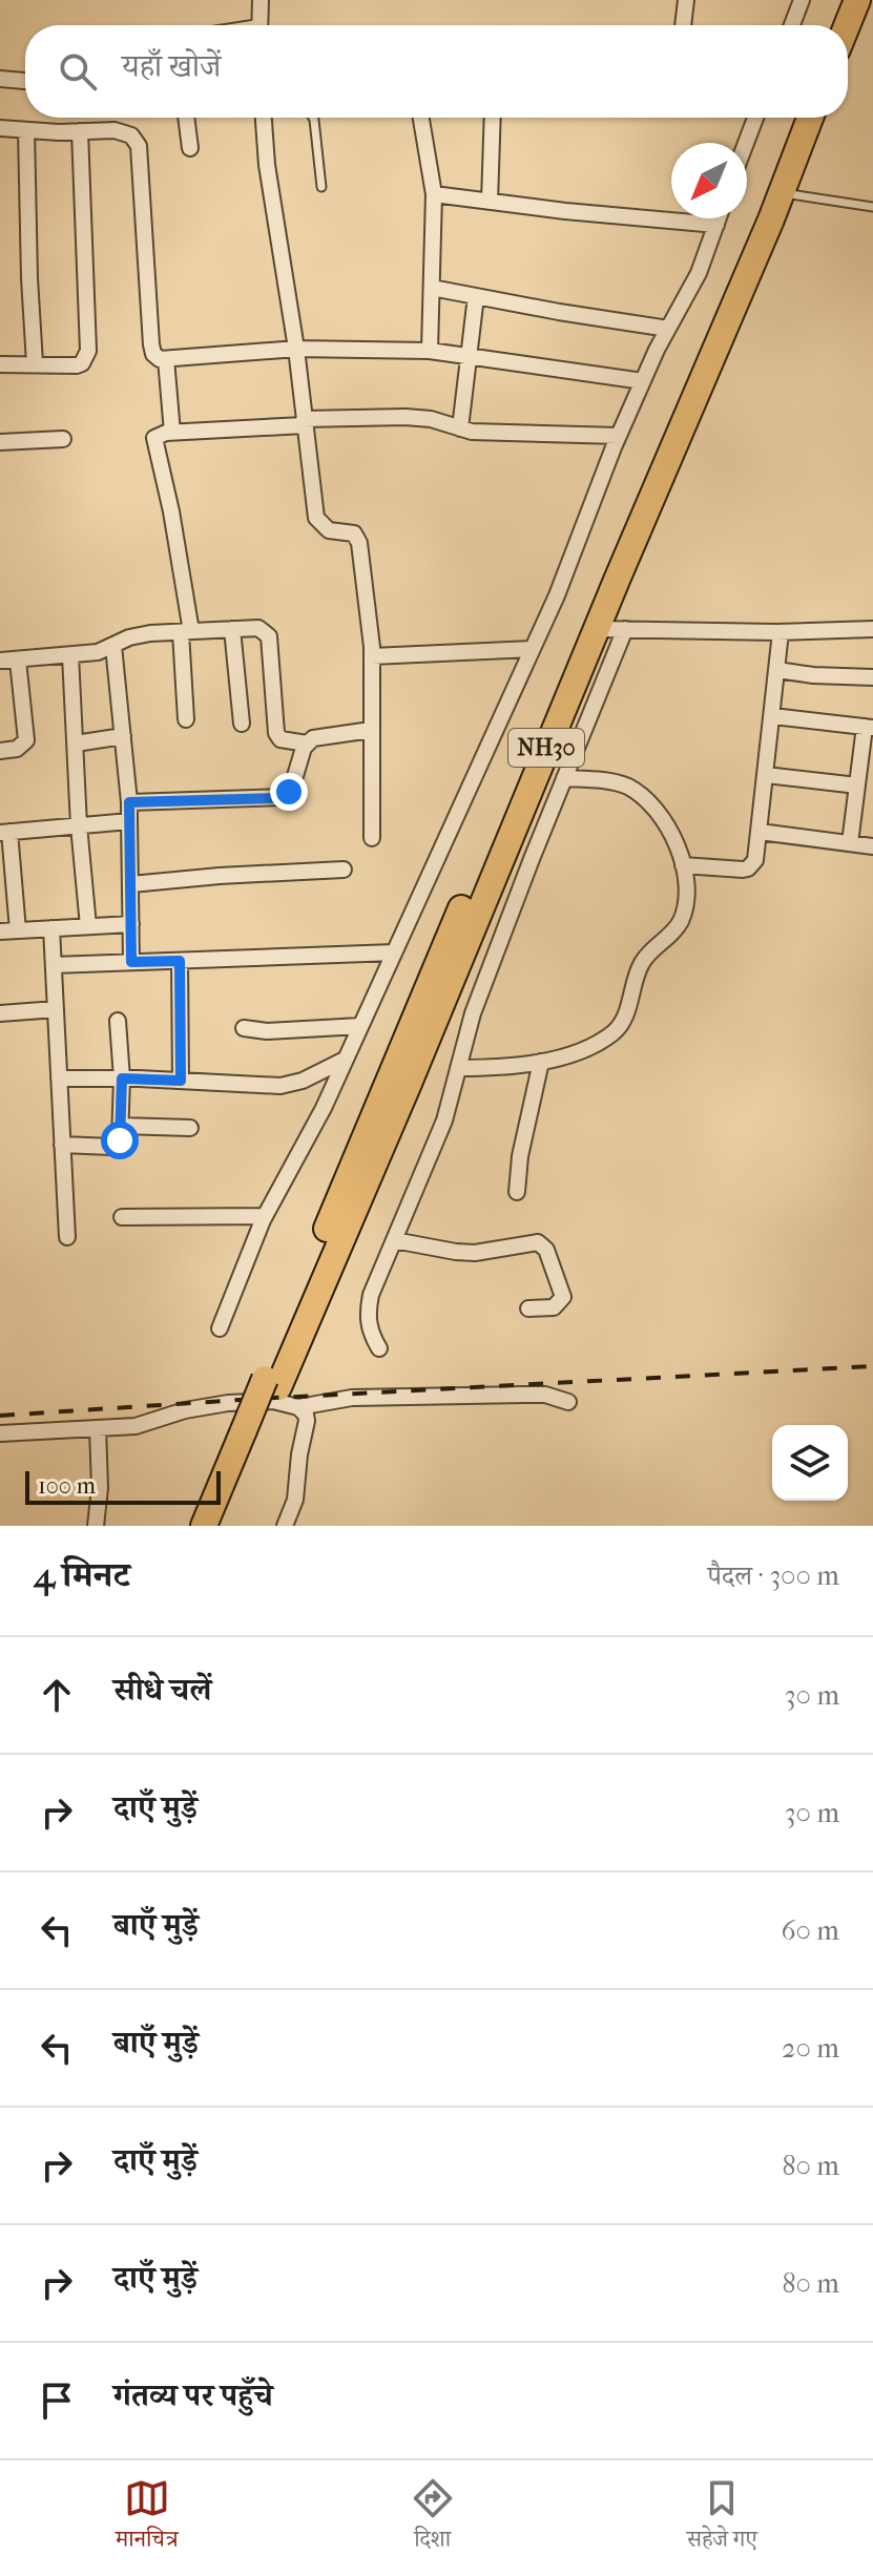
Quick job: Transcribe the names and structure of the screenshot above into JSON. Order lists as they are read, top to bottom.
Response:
{
  "streets": {
    "highway": ["NH30"]
  },
  "scale_bar": "100 m",
  "north": "bottom left",
  "page": {
    "search": "यहाँ खोजें",
    "scale": "100 m",
    "heading": ["4 मिनट", "पैदल · 300 m"],
    "list": [
      ["सीधे चलें", "30 m"],
      ["दाएँ मुड़ें", "30 m"],
      ["बाएँ मुड़ें", "60 m"],
      ["बाएँ मुड़ें", "20 m"],
      ["दाएँ मुड़ें", "80 m"],
      ["दाएँ मुड़ें", "80 m"],
      "गंतव्य पर पहुँचे"
    ],
    "nav": ["मानचित्र", "दिशा", "सहेजे गए"]
  }
}
